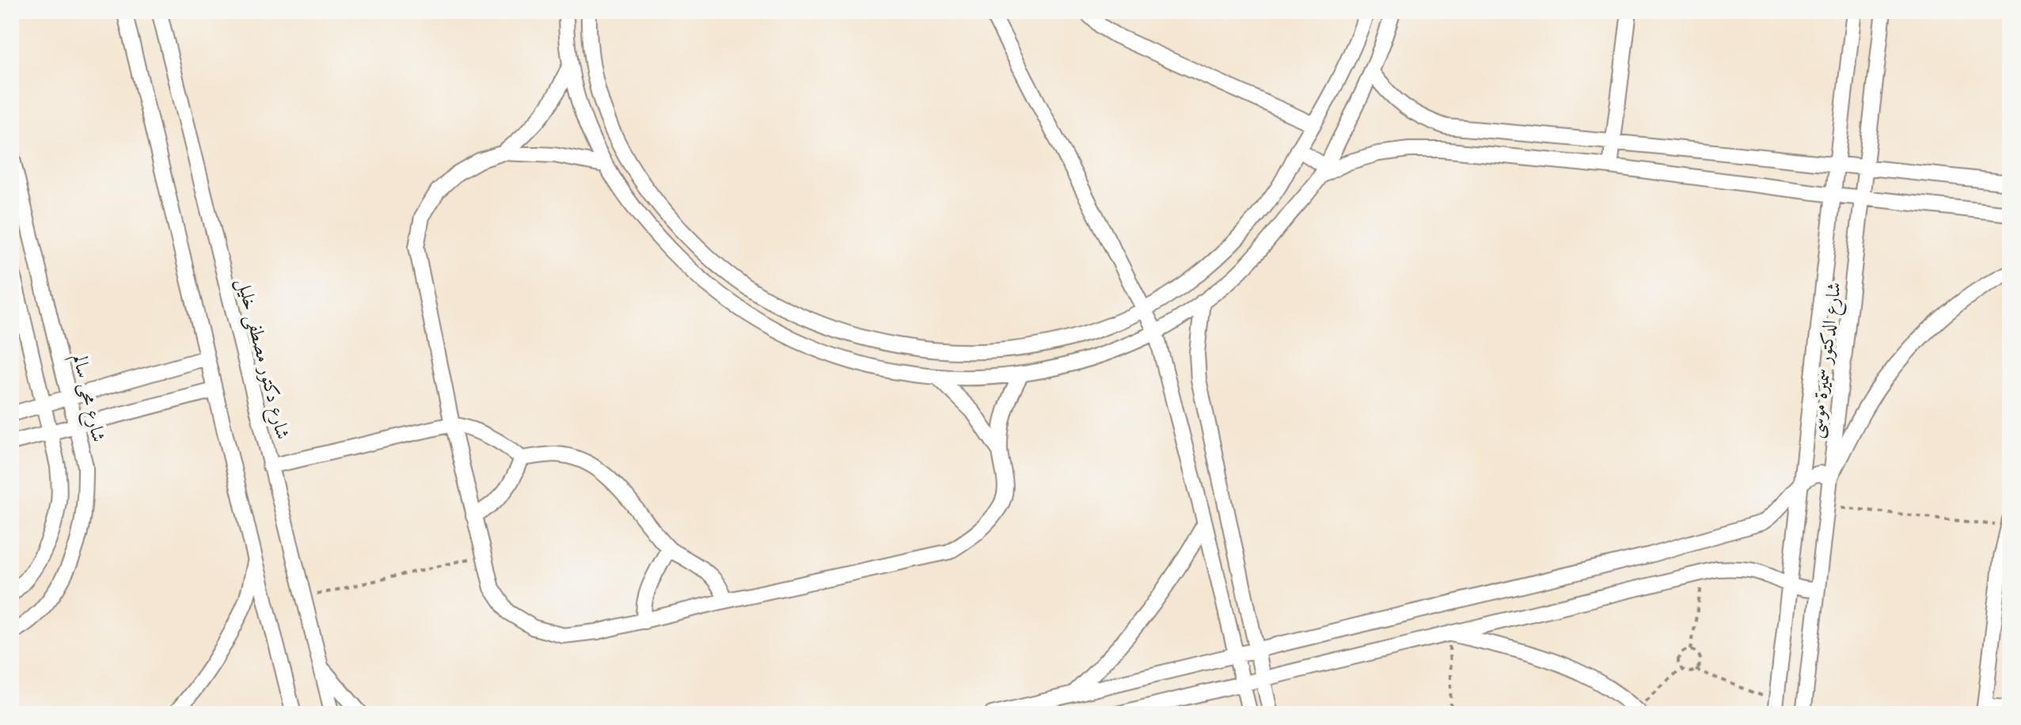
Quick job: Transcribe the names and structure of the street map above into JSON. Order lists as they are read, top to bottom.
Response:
{
  "streets": {
    "street": ["شارع دكتور مصطفى خليل", "شارع الدكتور سميرة موسى", "شارع محى سالم"]
  }
}
